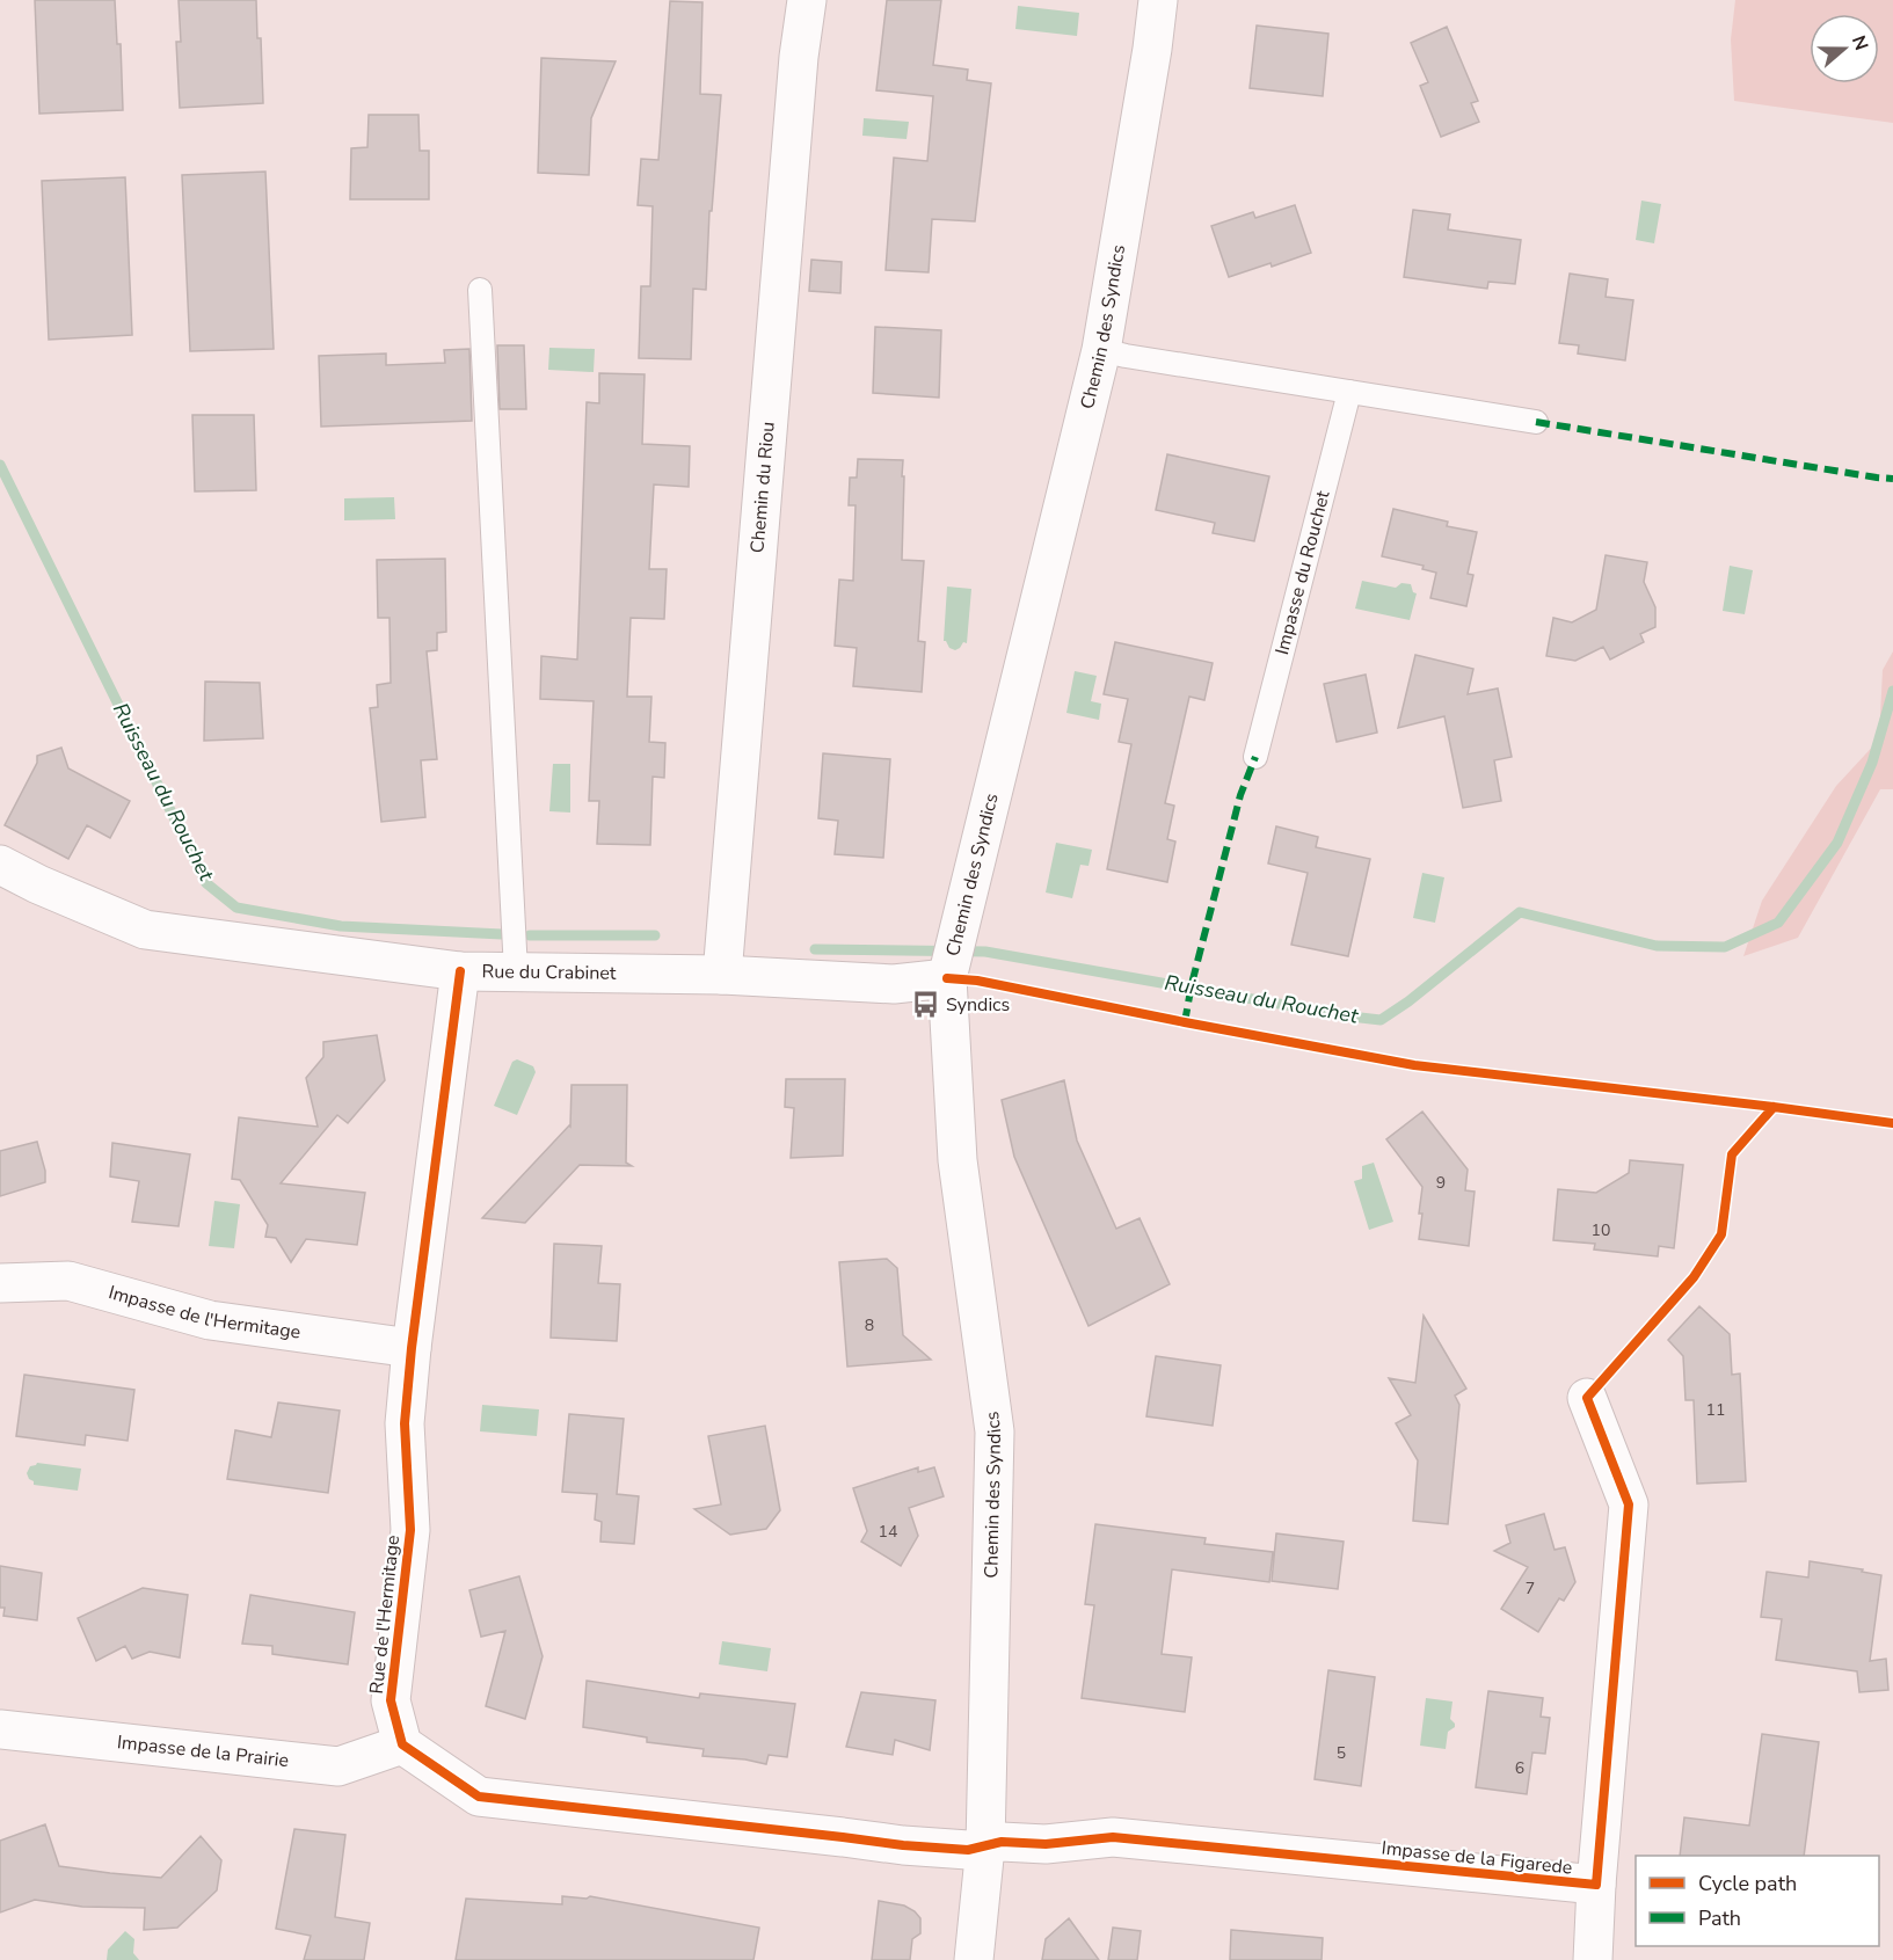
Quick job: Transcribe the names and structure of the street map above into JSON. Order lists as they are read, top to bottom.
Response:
{
  "streets": {
    "street": [
      "Chemin des Syndics",
      "Chemin du Riou",
      "Rue du Crabinet",
      "Impasse de l'Hermitage",
      "Rue de l'Hermitage",
      "Impasse de la Prairie",
      "Impasse de la Figarede"
    ],
    "lane": ["Impasse du Rouchet"]
  },
  "crossings": [
    ["Chemin des Syndics", "Rue du Crabinet"],
    ["Chemin des Syndics", "Impasse de la Figarede"],
    ["Chemin du Riou", "Rue du Crabinet"],
    ["Rue du Crabinet", "Rue de l'Hermitage"],
    ["Impasse de l'Hermitage", "Rue de l'Hermitage"],
    ["Rue de l'Hermitage", "Impasse de la Prairie"]
  ],
  "water": ["Ruisseau du Rouchet"],
  "places": {
    "bus stop": ["Syndics"]
  },
  "house_numbers": [
    "9",
    "10",
    "8",
    "11",
    "14",
    "7",
    "5",
    "6"
  ],
  "legend": ["Cycle path", "Path"],
  "north": "right"
}
